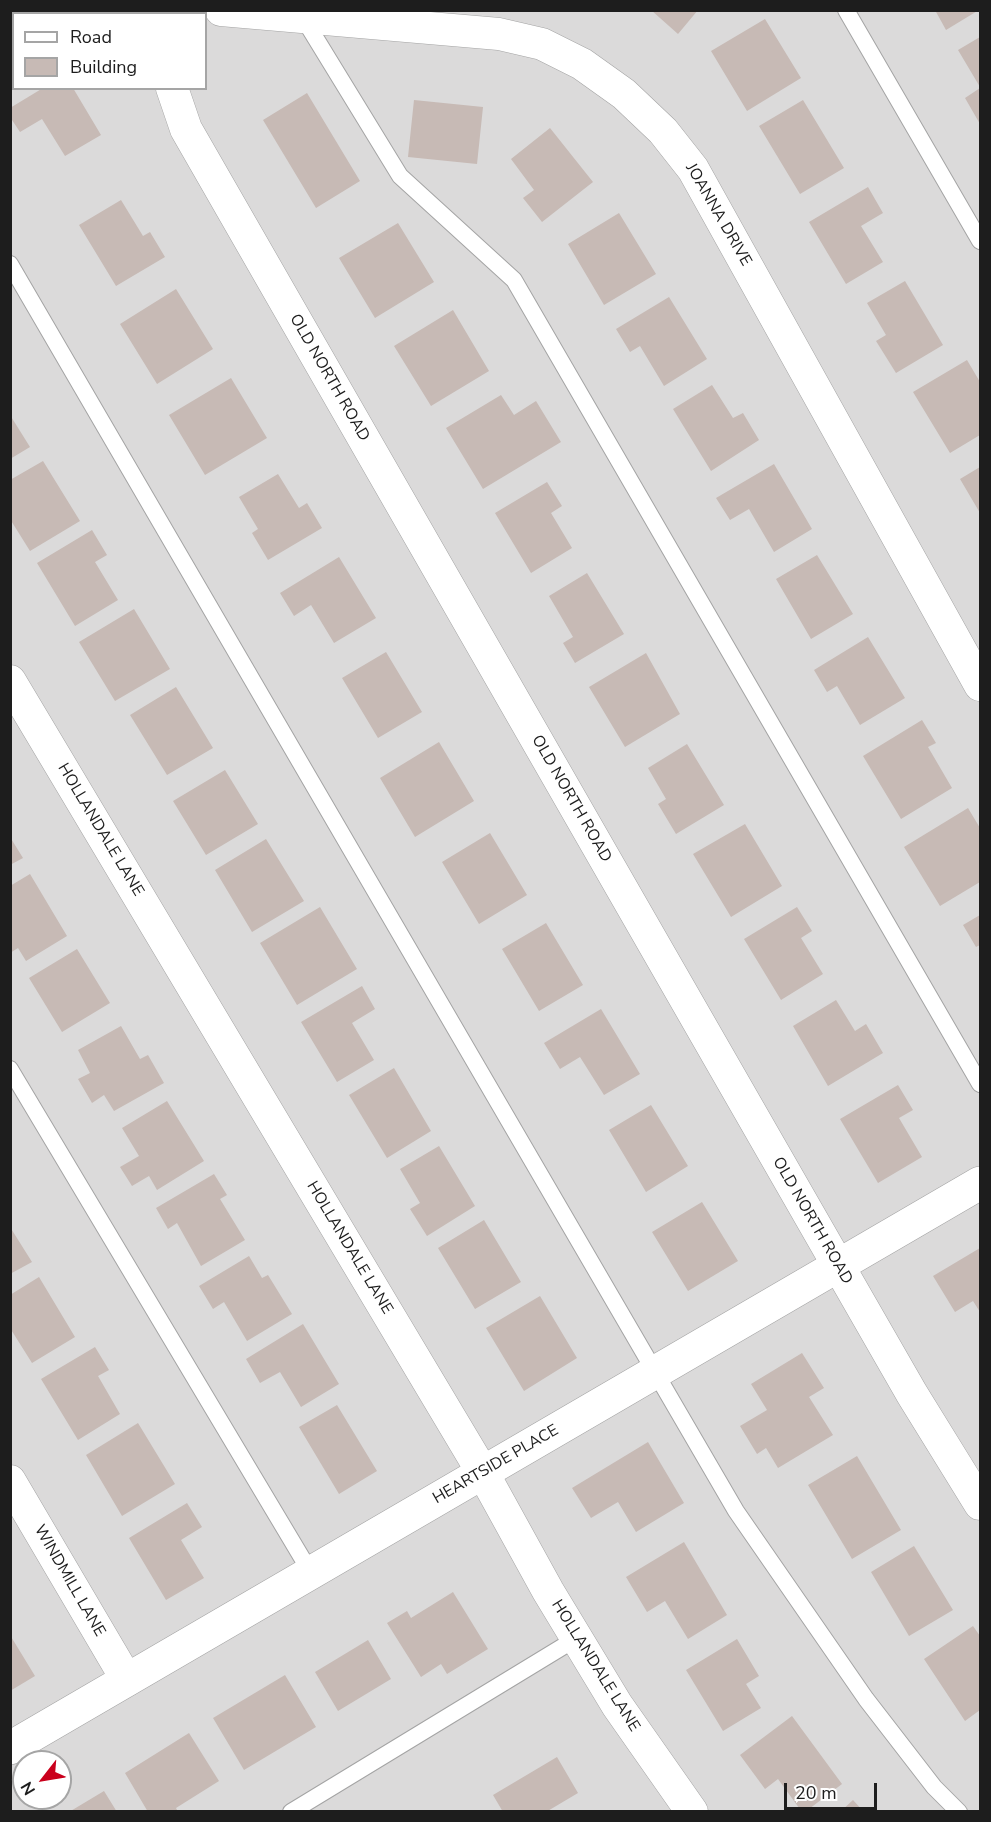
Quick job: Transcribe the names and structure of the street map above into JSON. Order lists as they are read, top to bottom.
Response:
{
  "streets": {
    "street": [
      "JOANNA DRIVE",
      "OLD NORTH ROAD",
      "HOLLANDALE LANE",
      "HEARTSIDE PLACE",
      "WINDMILL LANE"
    ]
  },
  "crossings": [
    ["OLD NORTH ROAD", "HEARTSIDE PLACE"],
    ["HOLLANDALE LANE", "HEARTSIDE PLACE"],
    ["HEARTSIDE PLACE", "WINDMILL LANE"]
  ],
  "legend": ["Road", "Building"],
  "scale_bar": "20 m",
  "north": "bottom left"
}
